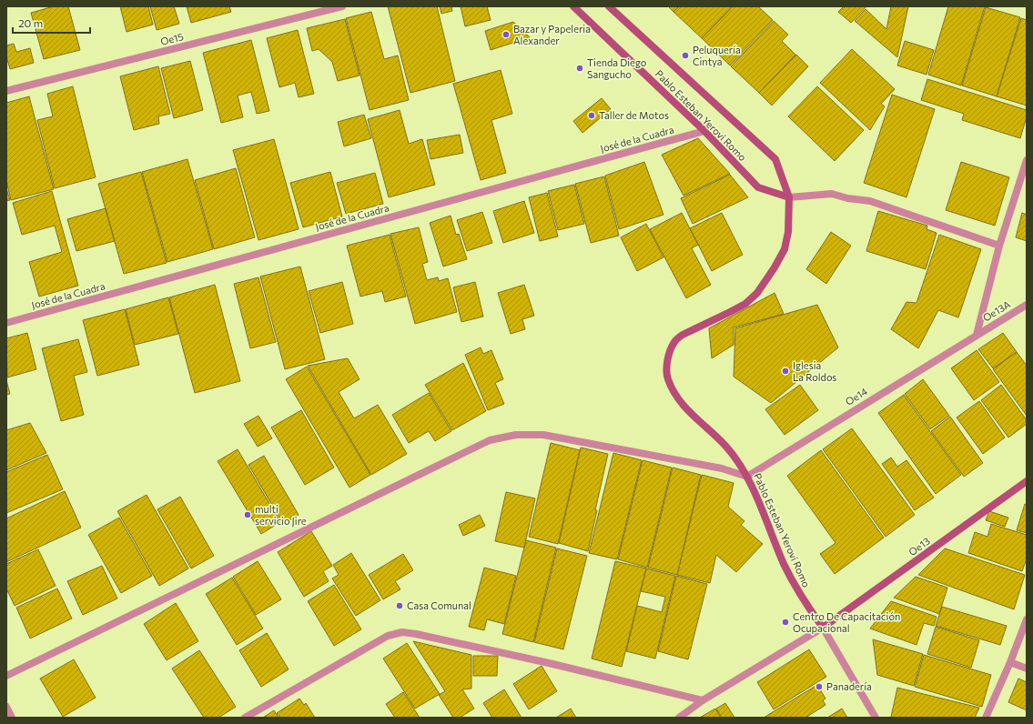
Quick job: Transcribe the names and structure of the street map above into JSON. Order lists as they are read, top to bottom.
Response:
{
  "streets": {
    "main road": ["Pablo Esteban Yerovi Romo", "Oe13"],
    "street": [
      "Oe15",
      "José de la Cuadra",
      "Oe13A",
      "Oe14"
    ]
  },
  "crossings": [
    ["Pablo Esteban Yerovi Romo", "José de la Cuadra"],
    ["Pablo Esteban Yerovi Romo", "Oe14"],
    ["Pablo Esteban Yerovi Romo", "Oe13"],
    ["Oe13A", "Oe14"]
  ],
  "places": [
    "Bazar y Papeleria Alexander",
    "Peluquería Cintya",
    "Tienda Diego Sangucho",
    "Taller de Motos",
    "Iglesia La Roldos",
    "multi servicio Jire",
    "Casa Comunal",
    "Centro De Capacitación Ocupacional",
    "Panadería"
  ],
  "scale_bar": "20 m"
}
